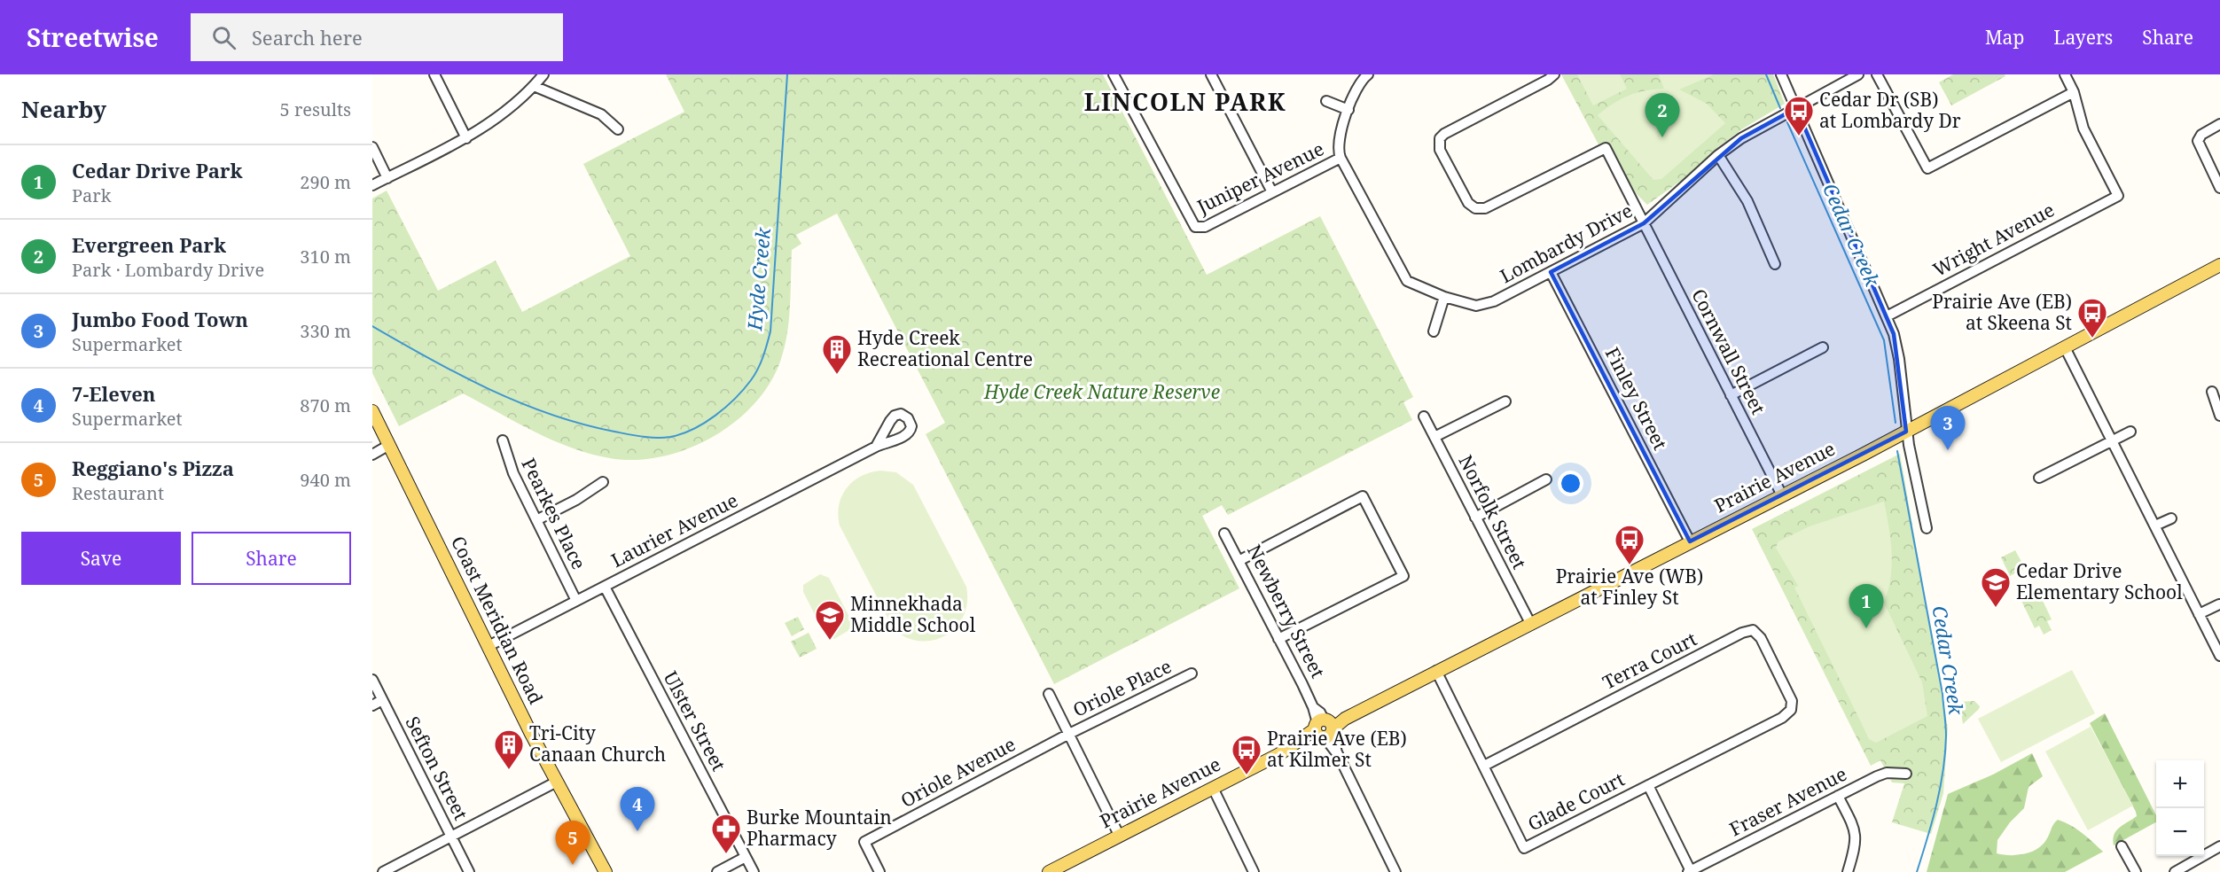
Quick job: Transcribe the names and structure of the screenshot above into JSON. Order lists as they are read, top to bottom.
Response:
{
  "streets": {
    "main road": ["Prairie Avenue", "Coast Meridian Road"],
    "street": [
      "Juniper Avenue",
      "Wright Avenue",
      "Lombardy Drive",
      "Cornwall Street",
      "Finley Street",
      "Norfolk Street",
      "Pearkes Place",
      "Laurier Avenue",
      "Newberry Street",
      "Terra Court",
      "Oriole Place",
      "Ulster Street",
      "Sefton Street",
      "Oriole Avenue",
      "Glade Court",
      "Fraser Avenue"
    ]
  },
  "crossings": [
    ["Juniper Avenue", "Lombardy Drive"],
    ["Lombardy Drive", "Cornwall Street"],
    ["Lombardy Drive", "Finley Street"],
    ["Cornwall Street", "Prairie Avenue"],
    ["Finley Street", "Prairie Avenue"],
    ["Prairie Avenue", "Norfolk Street"],
    ["Prairie Avenue", "Newberry Street"],
    ["Prairie Avenue", "Glade Court"],
    ["Pearkes Place", "Laurier Avenue"],
    ["Laurier Avenue", "Coast Meridian Road"],
    ["Laurier Avenue", "Ulster Street"],
    ["Terra Court", "Glade Court"],
    ["Oriole Place", "Oriole Avenue"]
  ],
  "districts": ["LINCOLN PARK"],
  "water": ["Cedar Creek", "Hyde Creek"],
  "parks": ["Hyde Creek Nature Reserve"],
  "places": {
    "bus stop": [
      "Cedar Dr (SB) at Lombardy Dr",
      "Prairie Ave (EB) at Skeena St",
      "Prairie Ave (WB) at Finley St",
      "Prairie Ave (EB) at Kilmer St"
    ],
    "building": ["Hyde Creek Recreational Centre", "Tri-City Canaan Church"],
    "school or university": ["Cedar Drive Elementary School", "Minnekhada Middle School"],
    "pharmacy": ["Burke Mountain Pharmacy"]
  },
  "page": {
    "header": "Streetwise",
    "search": "Search here",
    "nav": ["Map", "Layers", "Share"],
    "heading": ["Nearby", "5 results"],
    "pins": [
      "2",
      "3",
      "1",
      "4",
      "5"
    ],
    "list": [
      {
        "mark": "1",
        "name": "Cedar Drive Park",
        "note": "Park",
        "value": "290 m"
      },
      {
        "mark": "2",
        "name": "Evergreen Park",
        "note": "Park · Lombardy Drive",
        "value": "310 m"
      },
      {
        "mark": "3",
        "name": "Jumbo Food Town",
        "note": "Supermarket",
        "value": "330 m"
      },
      {
        "mark": "4",
        "name": "7-Eleven",
        "note": "Supermarket",
        "value": "870 m"
      },
      {
        "mark": "5",
        "name": "Reggiano's Pizza",
        "note": "Restaurant",
        "value": "940 m"
      }
    ],
    "buttons": ["Save", "Share"],
    "map_buttons": ["+", "−"]
  }
}
